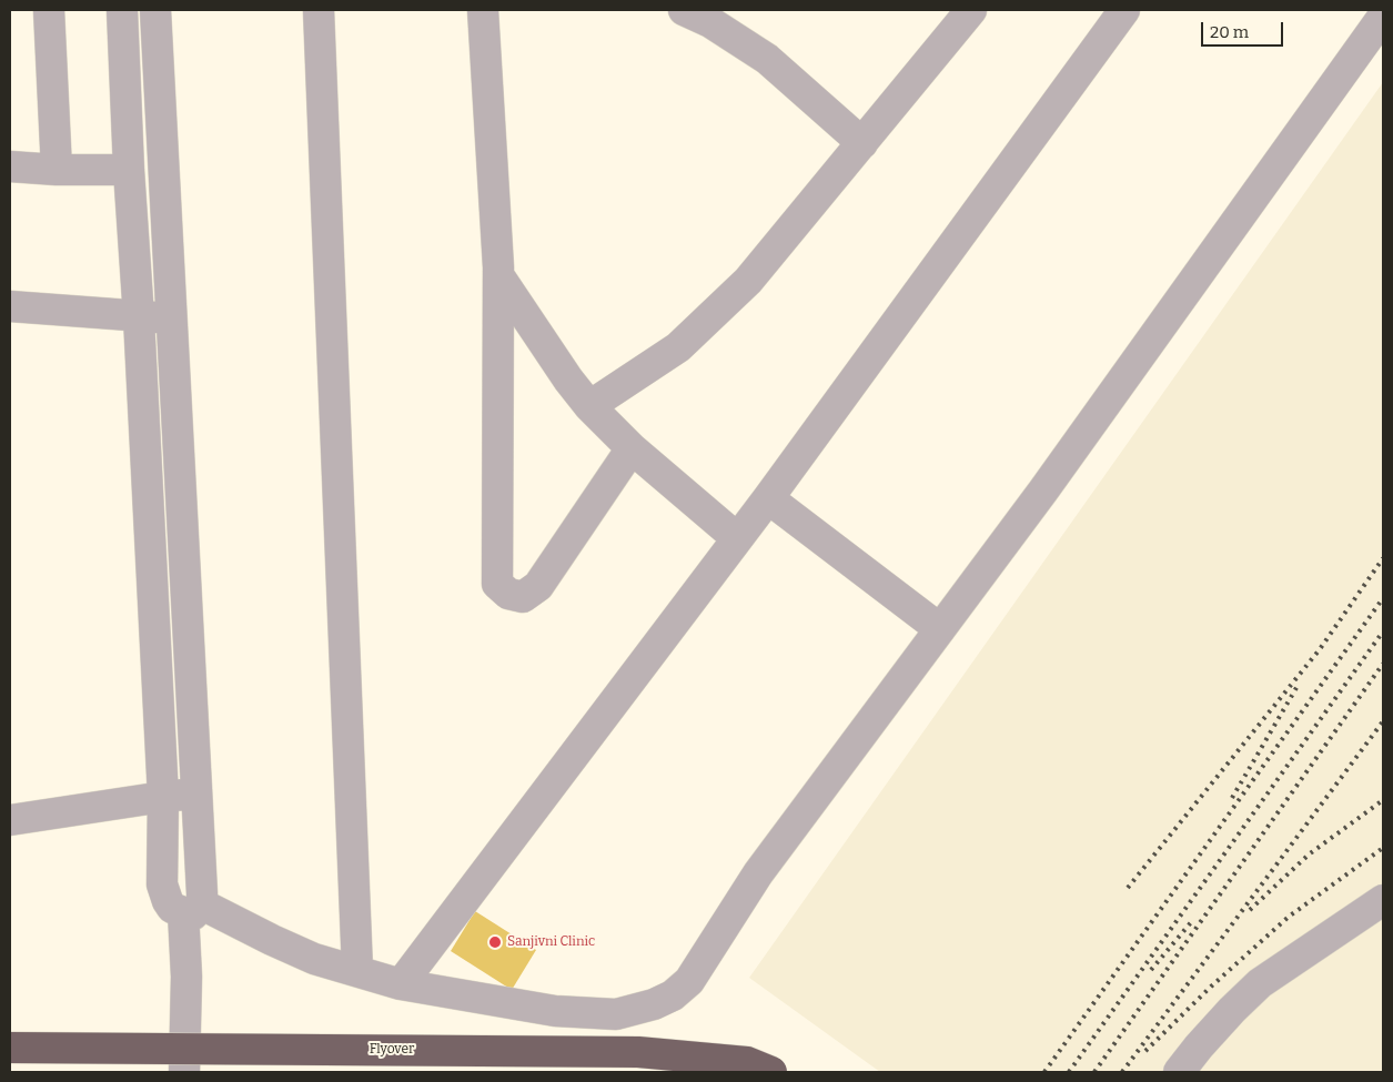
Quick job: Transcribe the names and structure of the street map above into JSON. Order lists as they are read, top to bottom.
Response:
{
  "streets": {
    "highway": ["Flyover"]
  },
  "places": ["Sanjivni Clinic"],
  "scale_bar": "20 m"
}
